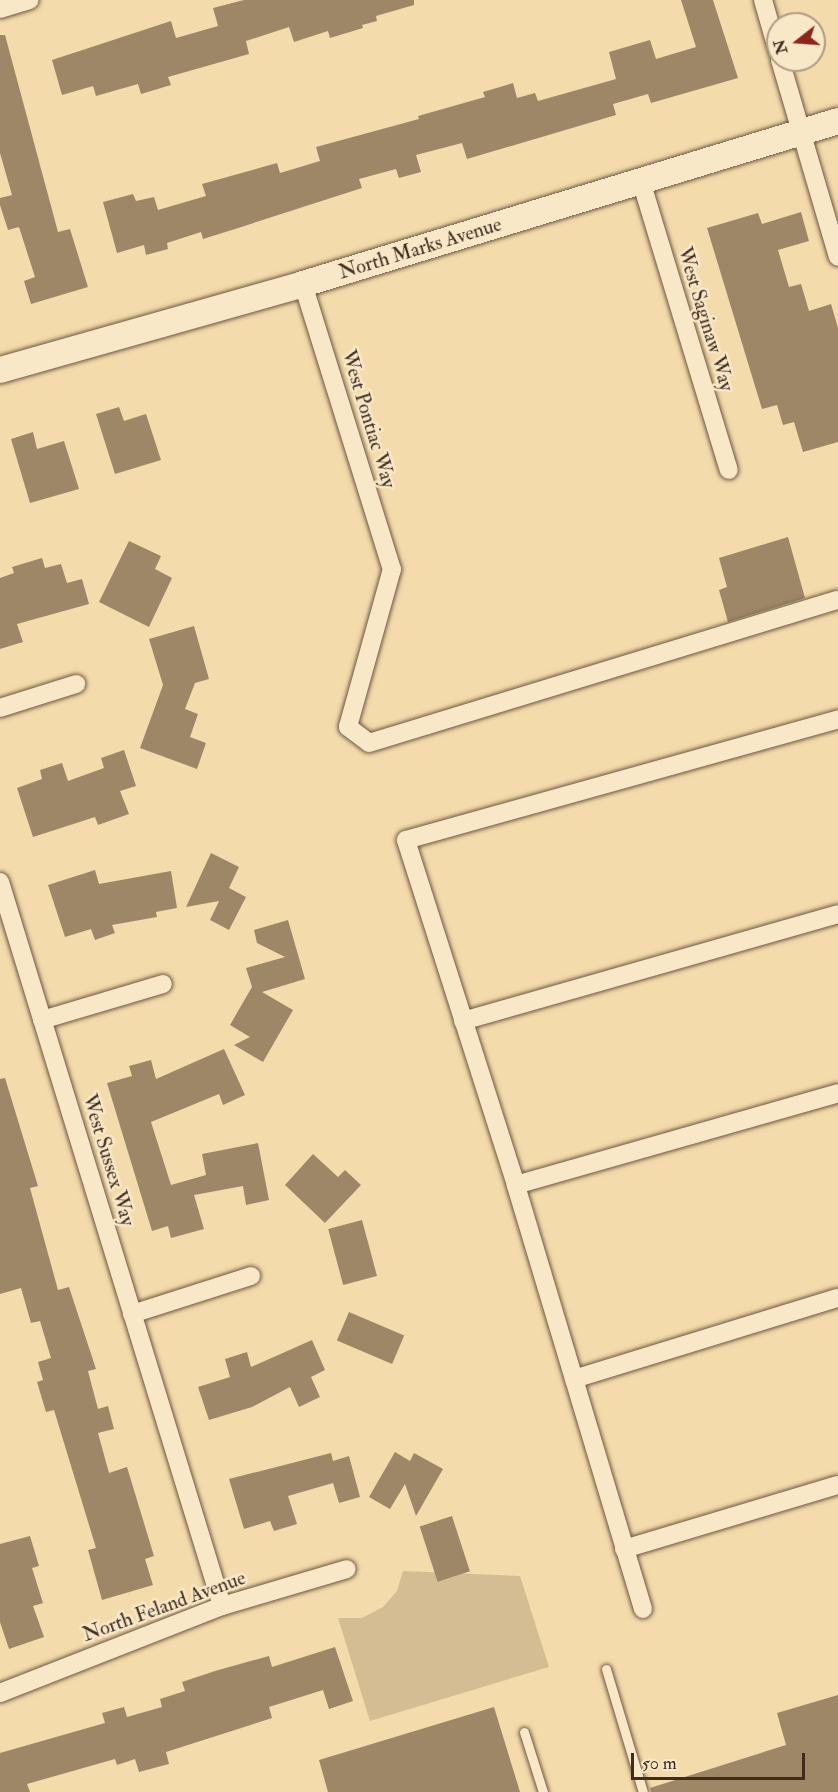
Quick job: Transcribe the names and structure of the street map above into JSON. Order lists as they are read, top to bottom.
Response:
{
  "streets": {
    "main road": ["North Marks Avenue"],
    "street": [
      "West Saginaw Way",
      "West Pontiac Way",
      "West Sussex Way",
      "North Feland Avenue"
    ]
  },
  "crossings": [
    ["North Marks Avenue", "West Saginaw Way"],
    ["North Marks Avenue", "West Pontiac Way"],
    ["West Sussex Way", "North Feland Avenue"]
  ],
  "scale_bar": "50 m",
  "north": "left"
}
